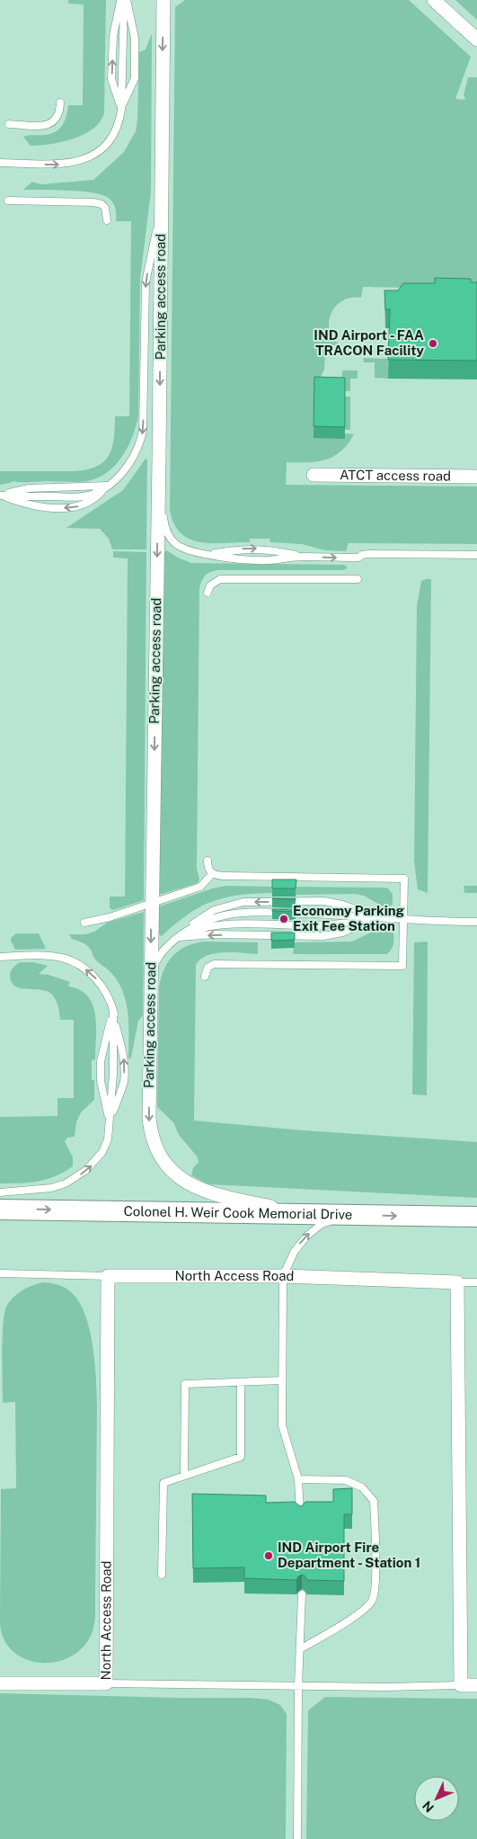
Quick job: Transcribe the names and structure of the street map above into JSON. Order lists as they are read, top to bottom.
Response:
{
  "streets": {
    "street": [
      "Parking access road",
      "ATCT access road",
      "Colonel H. Weir Cook Memorial Drive",
      "North Access Road"
    ]
  },
  "crossings": [
    ["Parking access road", "Colonel H. Weir Cook Memorial Drive"]
  ],
  "one_way": ["Parking access road", "Colonel H. Weir Cook Memorial Drive"],
  "places": ["IND Airport - FAA TRACON Facility", "Economy Parking Exit Fee Station", "IND Airport Fire Department - Station 1"],
  "north": "bottom left"
}
